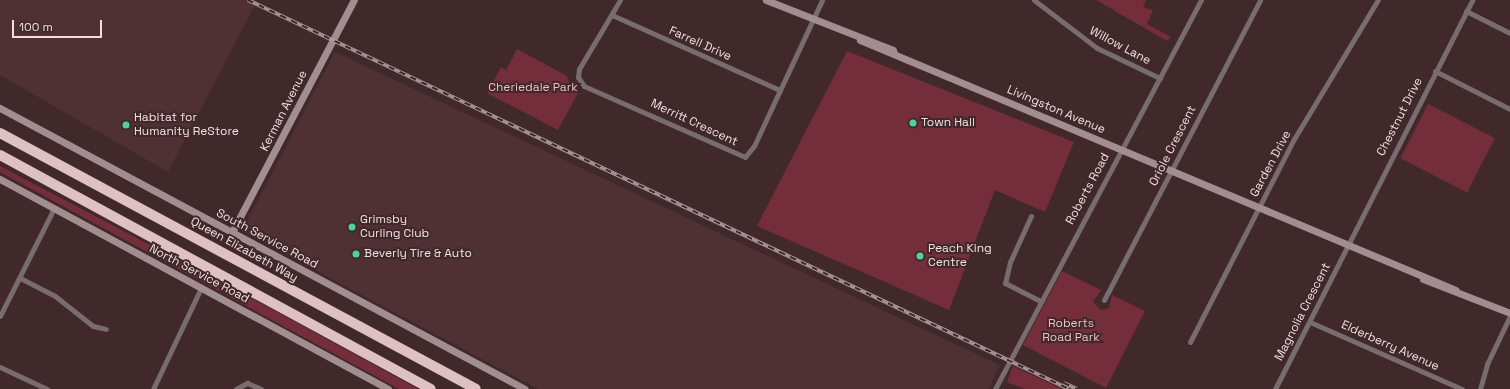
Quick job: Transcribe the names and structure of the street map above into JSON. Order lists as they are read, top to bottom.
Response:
{
  "streets": {
    "highway": ["Queen Elizabeth Way"],
    "street": [
      "Farrell Drive",
      "Willow Lane",
      "Livingston Avenue",
      "Kerman Avenue",
      "Chestnut Drive",
      "Merritt Crescent",
      "Oriole Crescent",
      "Garden Drive",
      "Roberts Road",
      "South Service Road",
      "North Service Road",
      "Magnolia Crescent",
      "Elderberry Avenue"
    ]
  },
  "crossings": [
    ["Farrell Drive", "Merritt Crescent"],
    ["Willow Lane", "Roberts Road"],
    ["Livingston Avenue", "Chestnut Drive"],
    ["Livingston Avenue", "Merritt Crescent"],
    ["Livingston Avenue", "Oriole Crescent"],
    ["Livingston Avenue", "Garden Drive"],
    ["Livingston Avenue", "Roberts Road"],
    ["Livingston Avenue", "Magnolia Crescent"],
    ["Kerman Avenue", "South Service Road"],
    ["Chestnut Drive", "Magnolia Crescent"],
    ["Magnolia Crescent", "Elderberry Avenue"]
  ],
  "parks": ["Cheriedale Park", "Roberts Road Park"],
  "places": [
    "Town Hall",
    "Habitat for Humanity ReStore",
    "Grimsby Curling Club",
    "Beverly Tire & Auto",
    "Peach King Centre"
  ],
  "scale_bar": "100 m"
}
